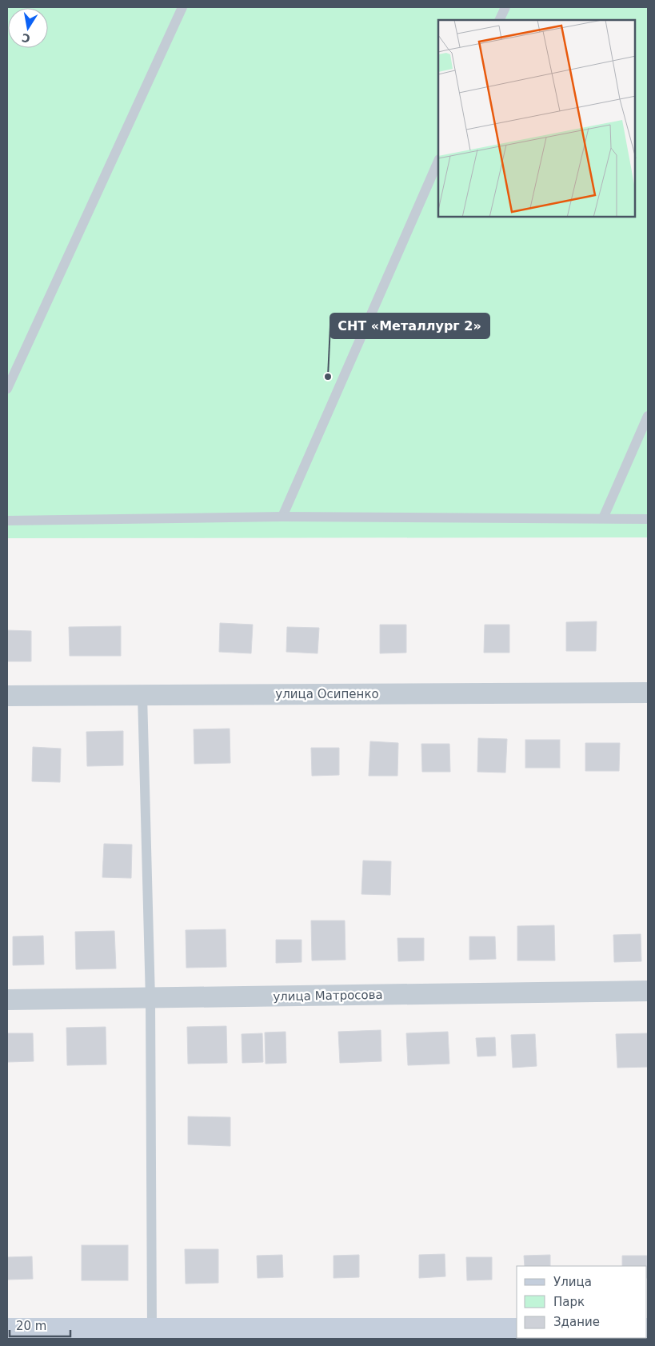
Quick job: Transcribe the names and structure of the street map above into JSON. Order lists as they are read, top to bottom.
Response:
{
  "streets": {
    "street": ["улица Осипенко", "улица Матросова"]
  },
  "places": ["СНТ «Металлург 2»"],
  "legend": ["Улица", "Парк", "Здание"],
  "scale_bar": "20 m",
  "north": "bottom"
}
